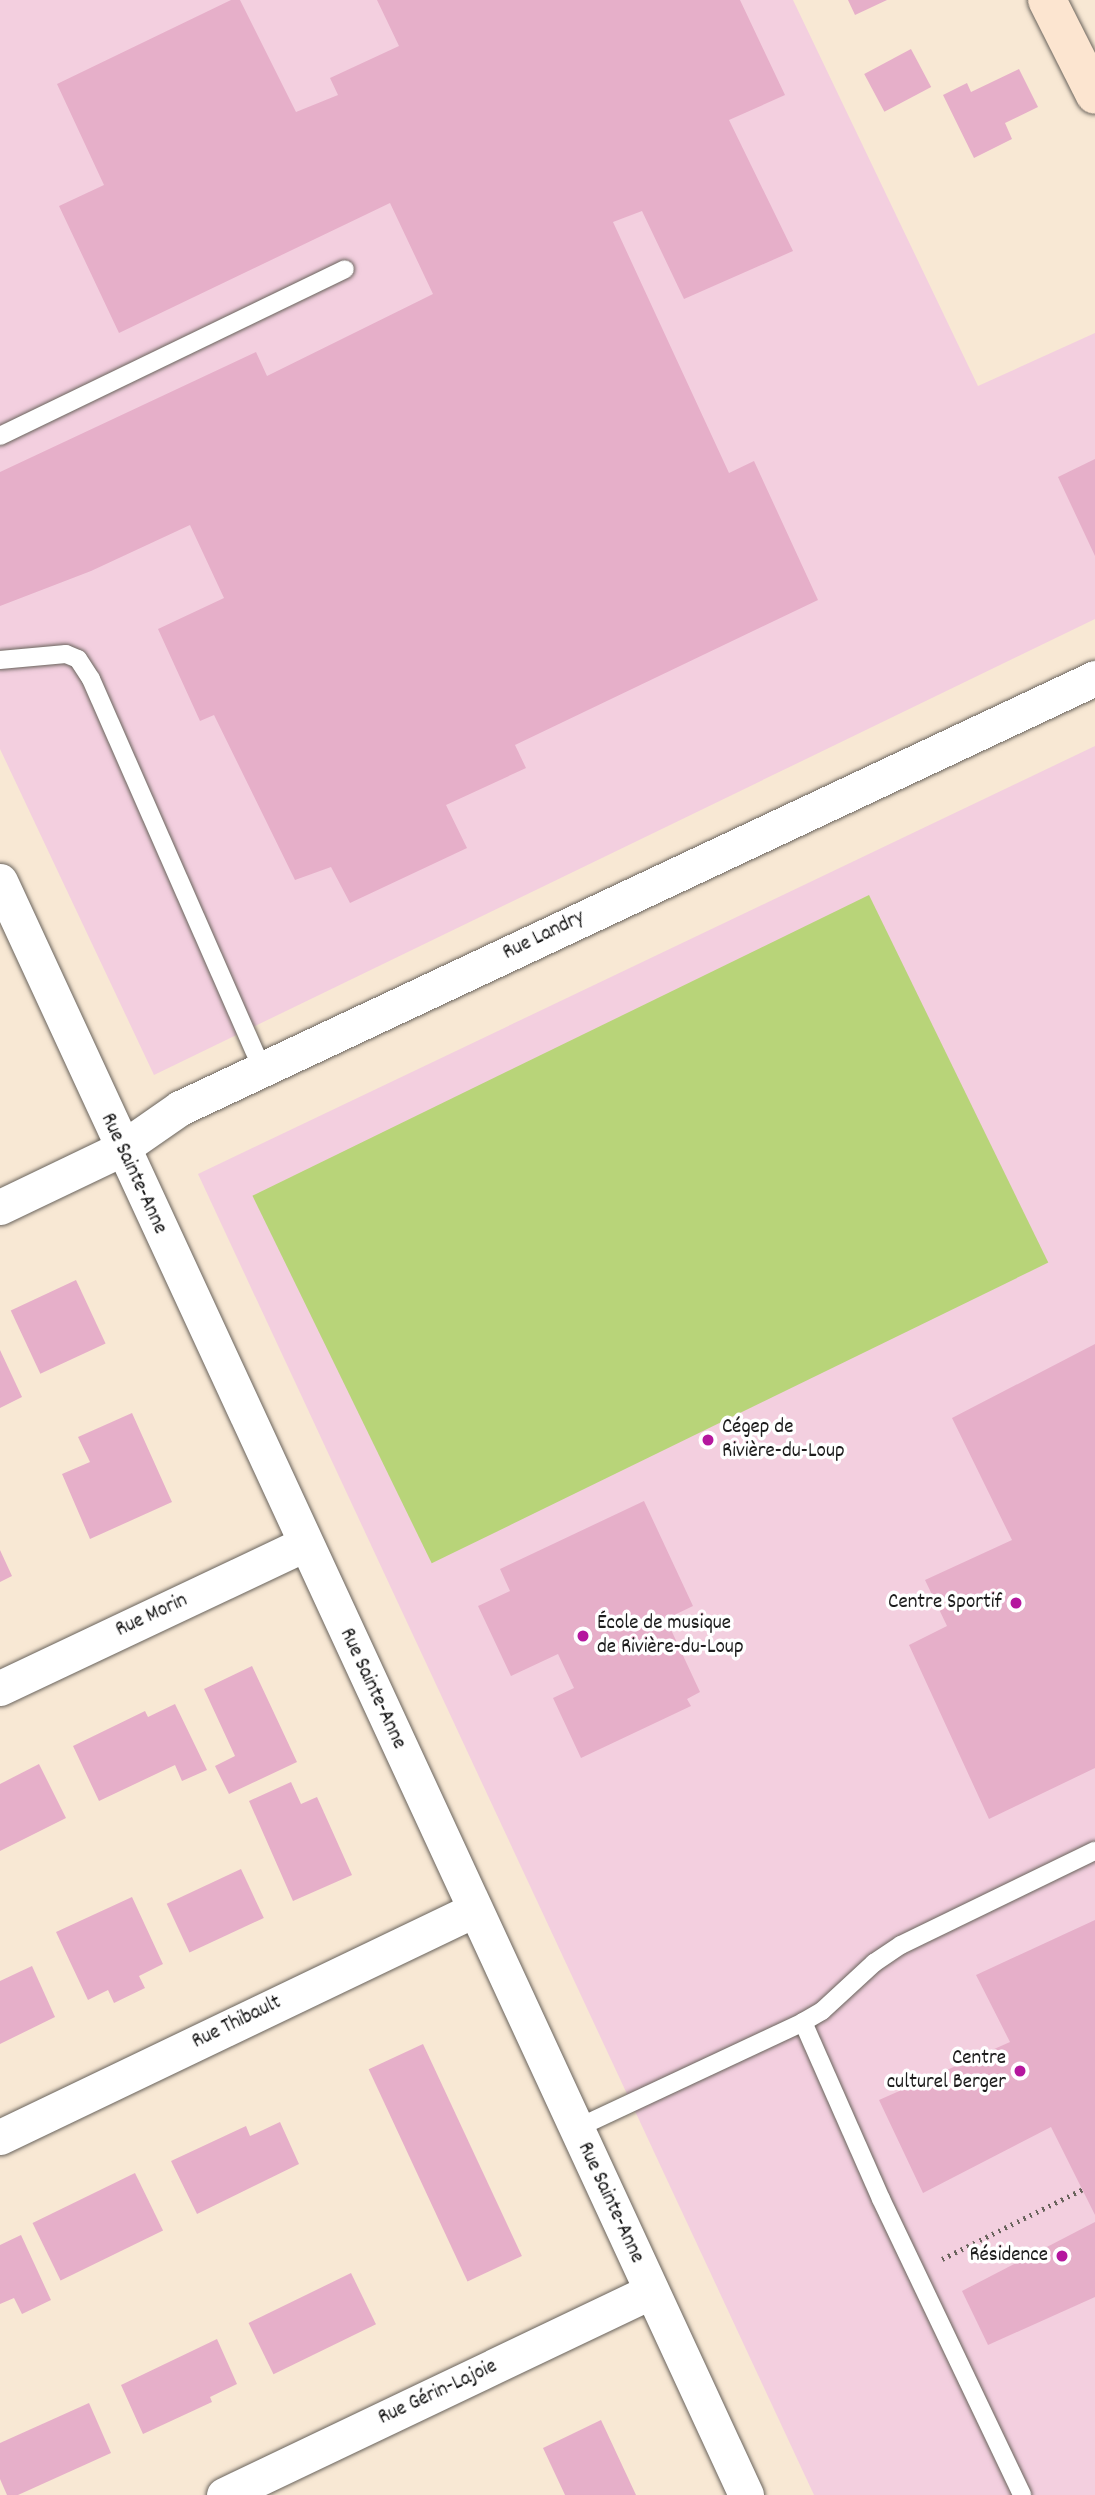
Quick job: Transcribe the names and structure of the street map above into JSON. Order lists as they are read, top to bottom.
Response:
{
  "streets": {
    "street": [
      "Rue Landry",
      "Rue Sainte-Anne",
      "Rue Morin",
      "Rue Thibault",
      "Rue Gérin-Lajoie"
    ]
  },
  "crossings": [
    ["Rue Landry", "Rue Sainte-Anne"],
    ["Rue Sainte-Anne", "Rue Morin"],
    ["Rue Sainte-Anne", "Rue Thibault"],
    ["Rue Sainte-Anne", "Rue Gérin-Lajoie"]
  ],
  "places": [
    "Cégep de Rivière-du-Loup",
    "Centre Sportif",
    "École de musique de Rivière-du-Loup",
    "Centre culturel Berger",
    "Résidence"
  ]
}
